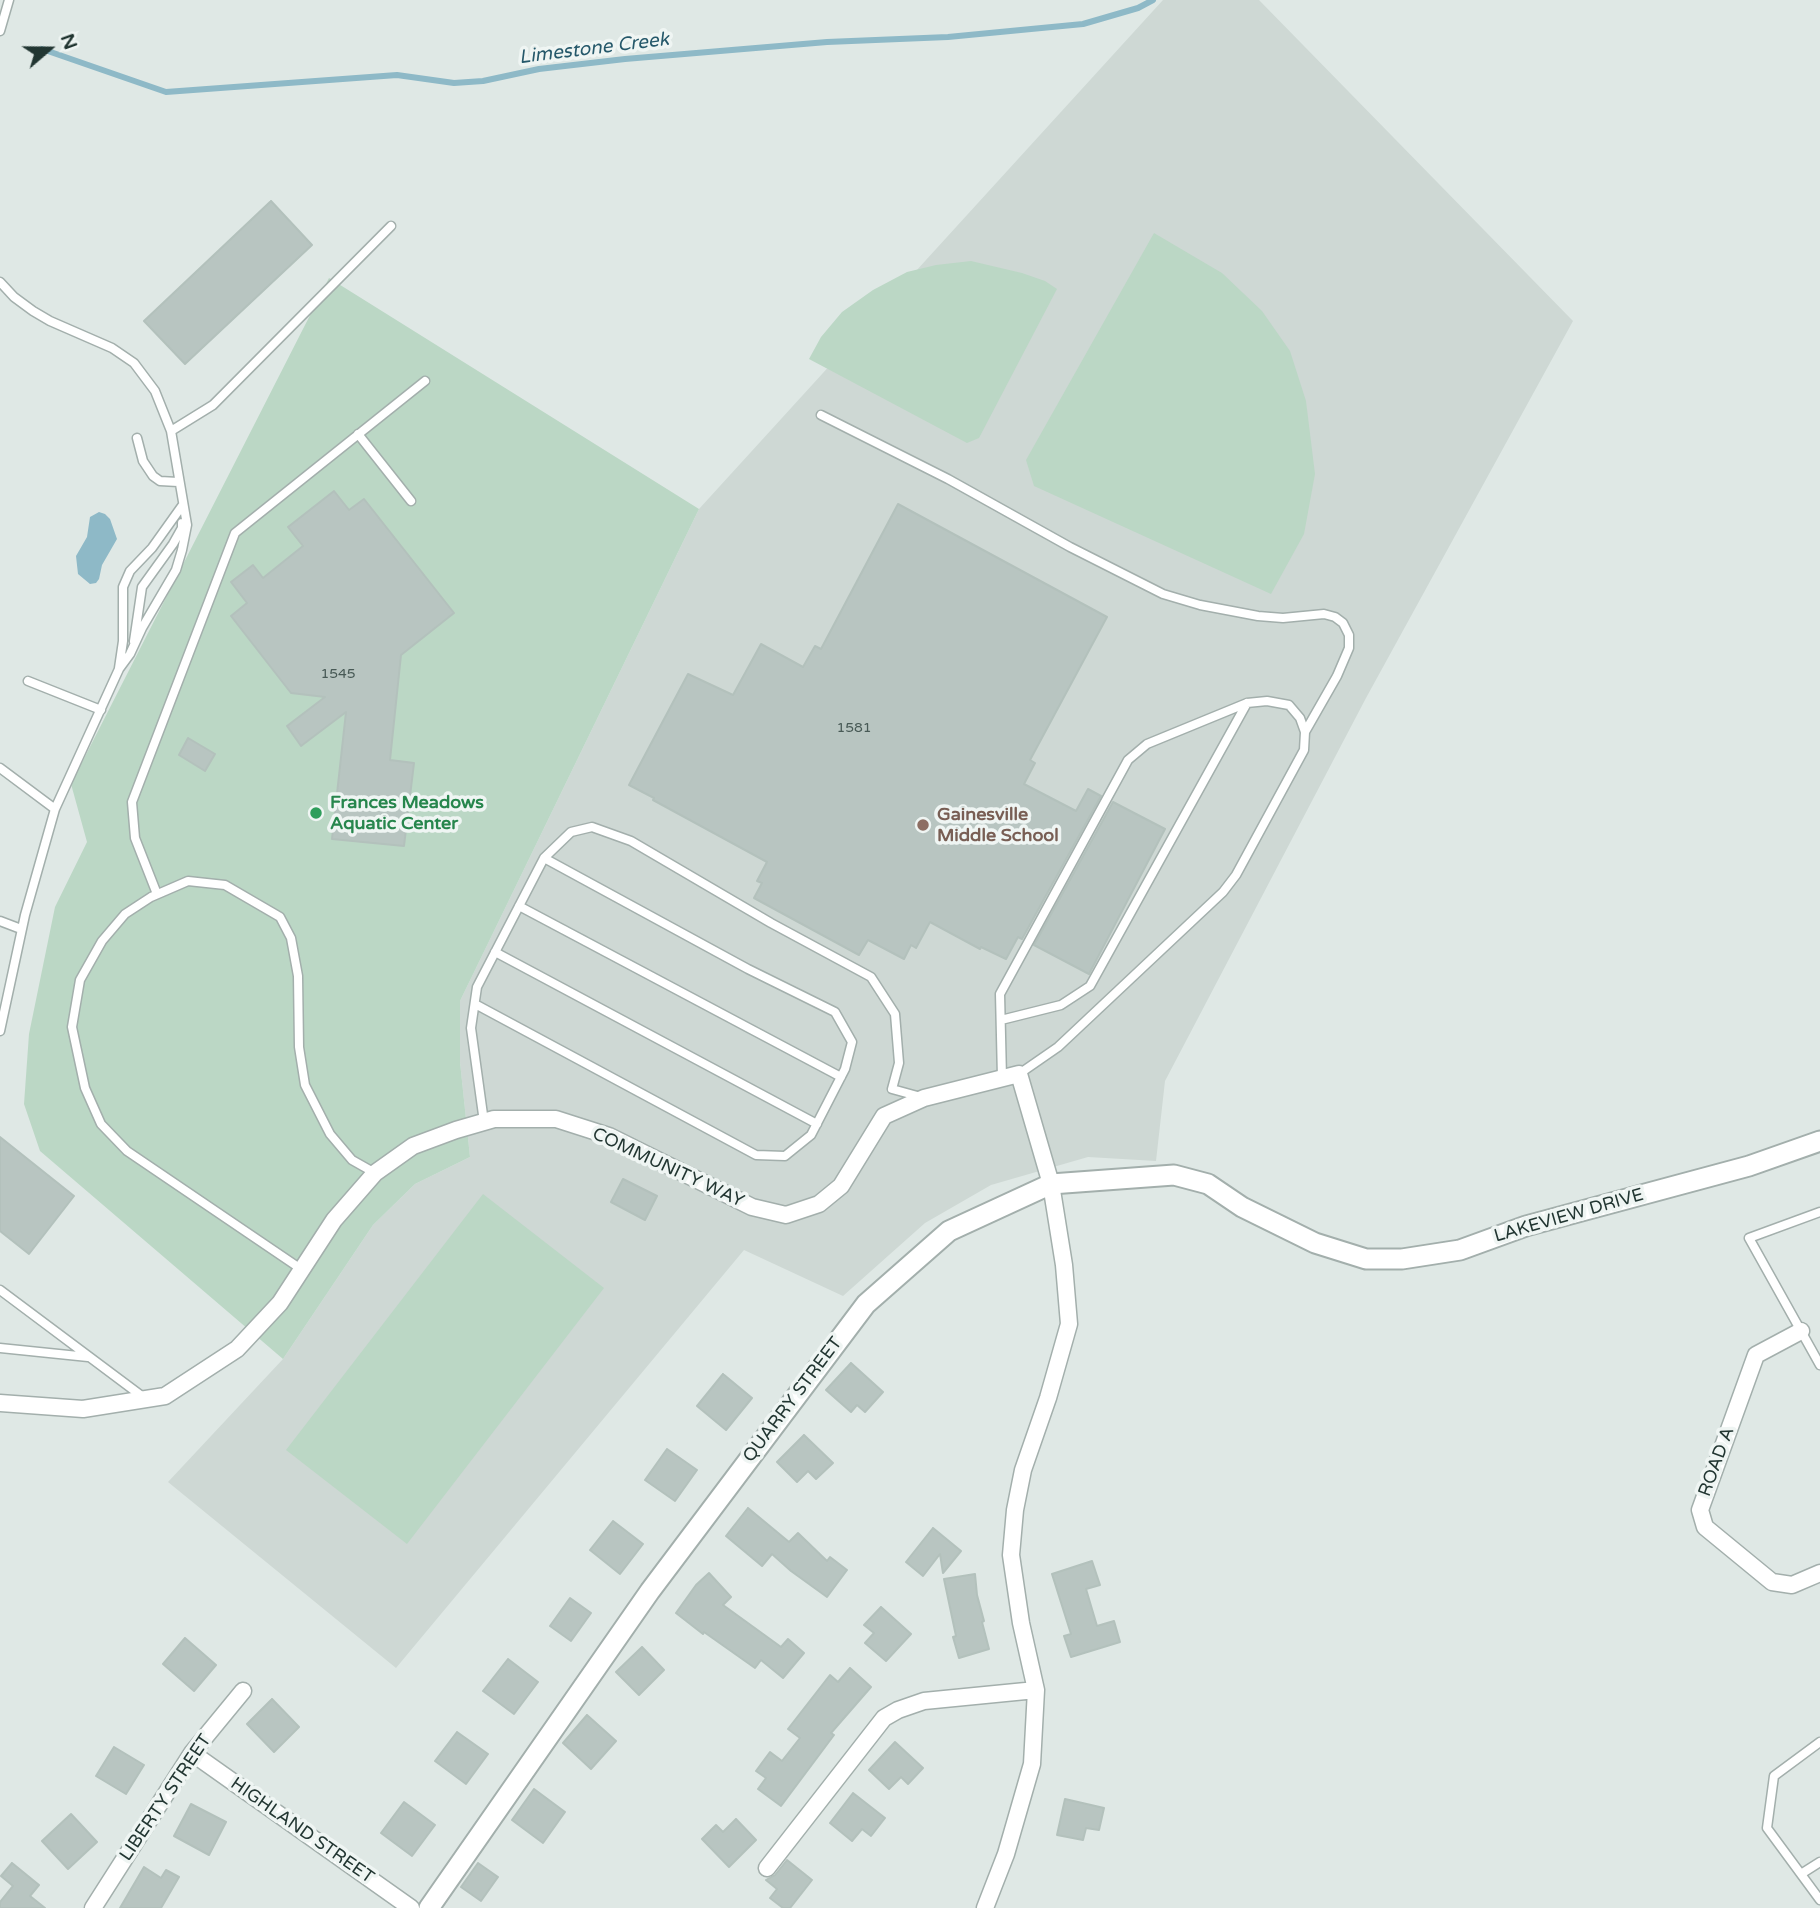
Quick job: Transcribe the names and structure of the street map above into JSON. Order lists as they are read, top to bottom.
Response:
{
  "streets": {
    "street": [
      "COMMUNITY WAY",
      "LAKEVIEW DRIVE",
      "QUARRY STREET",
      "ROAD A",
      "LIBERTY STREET",
      "HIGHLAND STREET"
    ]
  },
  "crossings": [
    ["LAKEVIEW DRIVE", "QUARRY STREET"],
    ["LIBERTY STREET", "HIGHLAND STREET"]
  ],
  "water": ["Limestone Creek"],
  "places": ["Frances Meadows Aquatic Center", "Gainesville Middle School"],
  "house_numbers": ["1545", "1581"],
  "north": "right"
}
